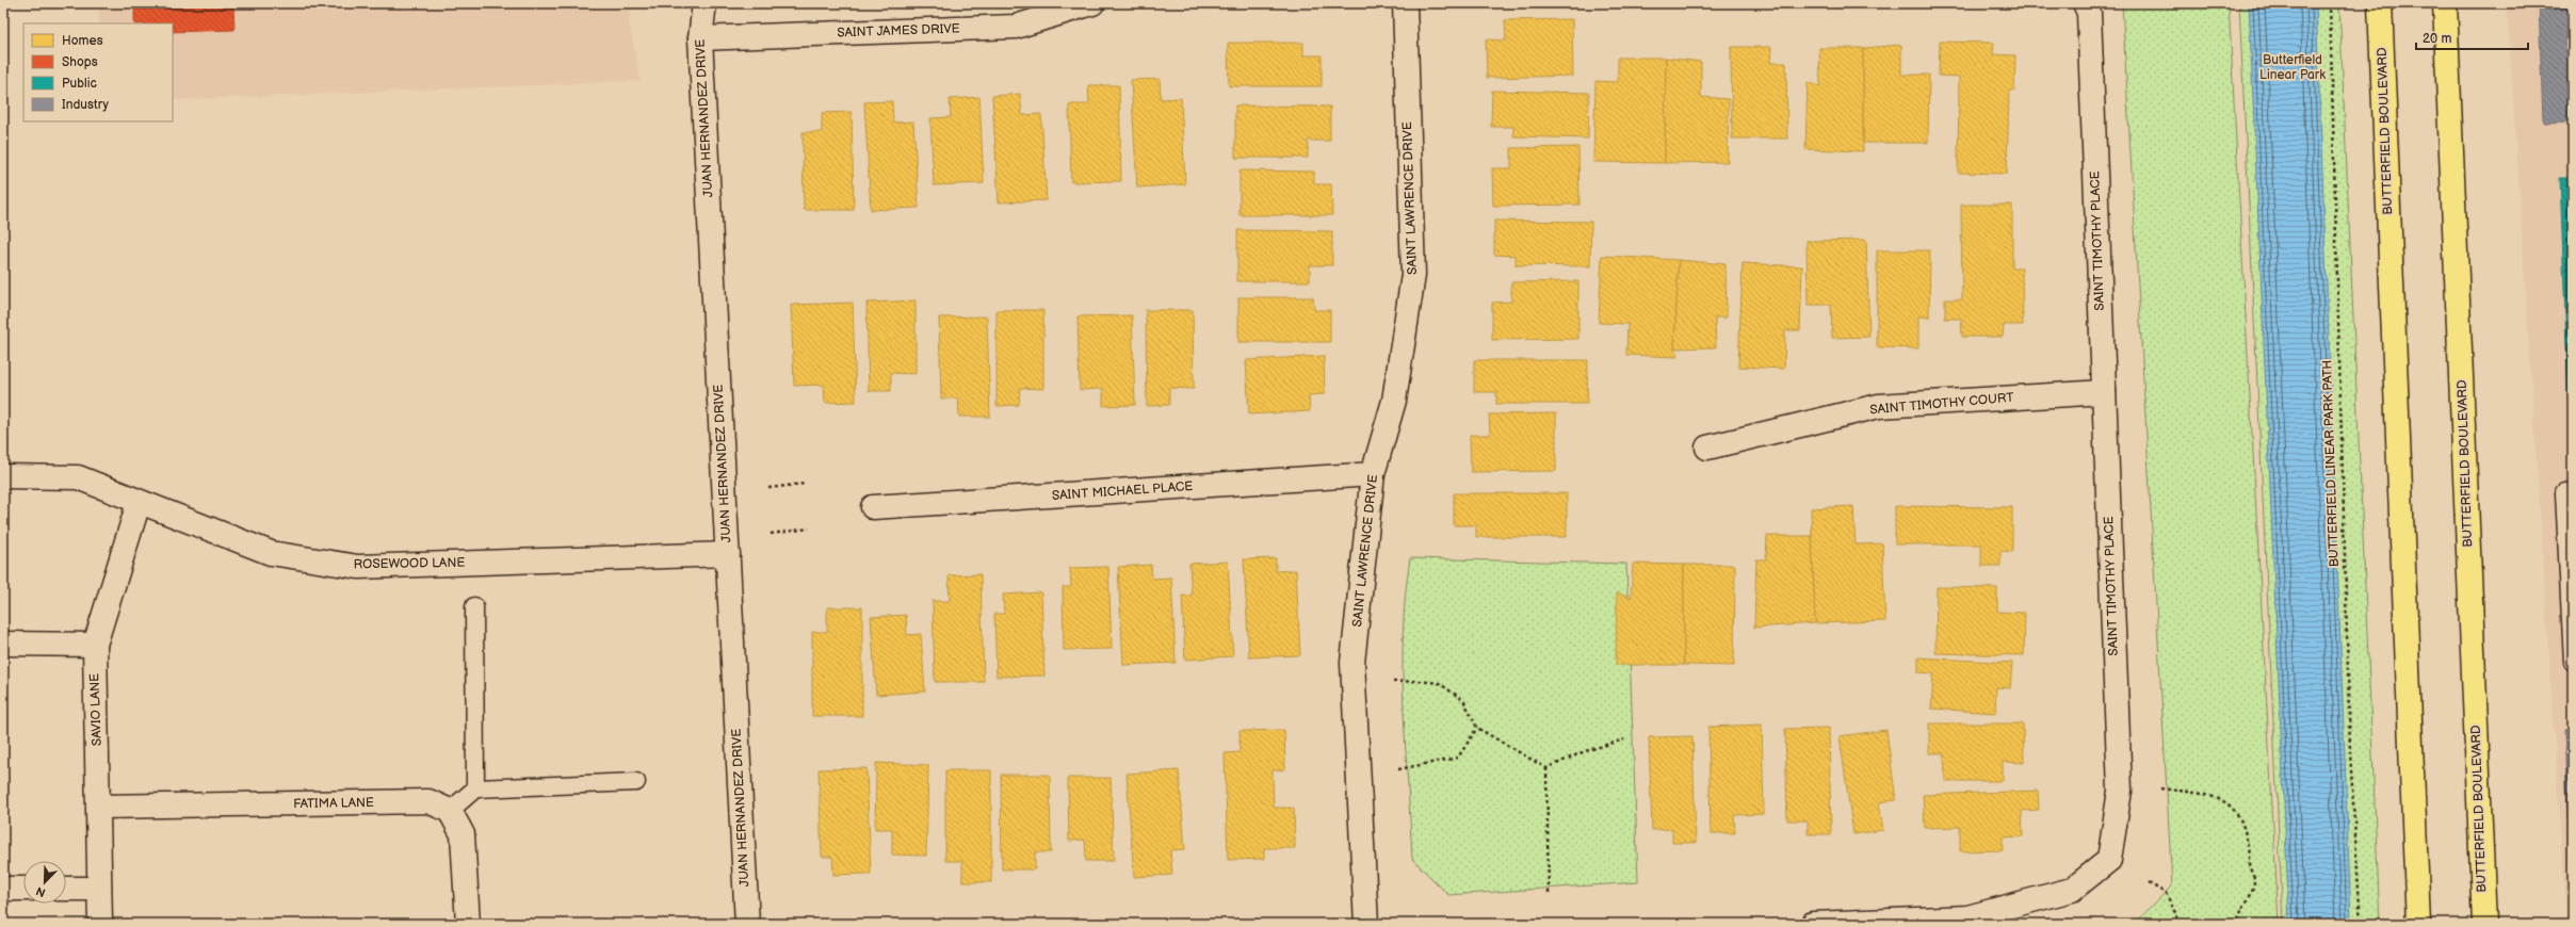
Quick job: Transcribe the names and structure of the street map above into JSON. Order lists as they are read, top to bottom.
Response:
{
  "streets": {
    "main road": ["BUTTERFIELD BOULEVARD"],
    "street": [
      "SAINT JAMES DRIVE",
      "JUAN HERNANDEZ DRIVE",
      "SAINT LAWRENCE DRIVE",
      "SAINT TIMOTHY PLACE",
      "SAINT TIMOTHY COURT",
      "SAINT MICHAEL PLACE",
      "ROSEWOOD LANE",
      "SAVIO LANE",
      "FATIMA LANE"
    ],
    "path": ["BUTTERFIELD LINEAR PARK PATH"]
  },
  "crossings": [
    ["SAINT JAMES DRIVE", "JUAN HERNANDEZ DRIVE"],
    ["JUAN HERNANDEZ DRIVE", "ROSEWOOD LANE"],
    ["SAINT LAWRENCE DRIVE", "SAINT MICHAEL PLACE"],
    ["SAINT TIMOTHY PLACE", "SAINT TIMOTHY COURT"],
    ["ROSEWOOD LANE", "SAVIO LANE"],
    ["SAVIO LANE", "FATIMA LANE"]
  ],
  "parks": ["Butterfield Linear Park"],
  "legend": [
    "Homes",
    "Shops",
    "Public",
    "Industry"
  ],
  "scale_bar": "20 m",
  "north": "bottom left"
}
